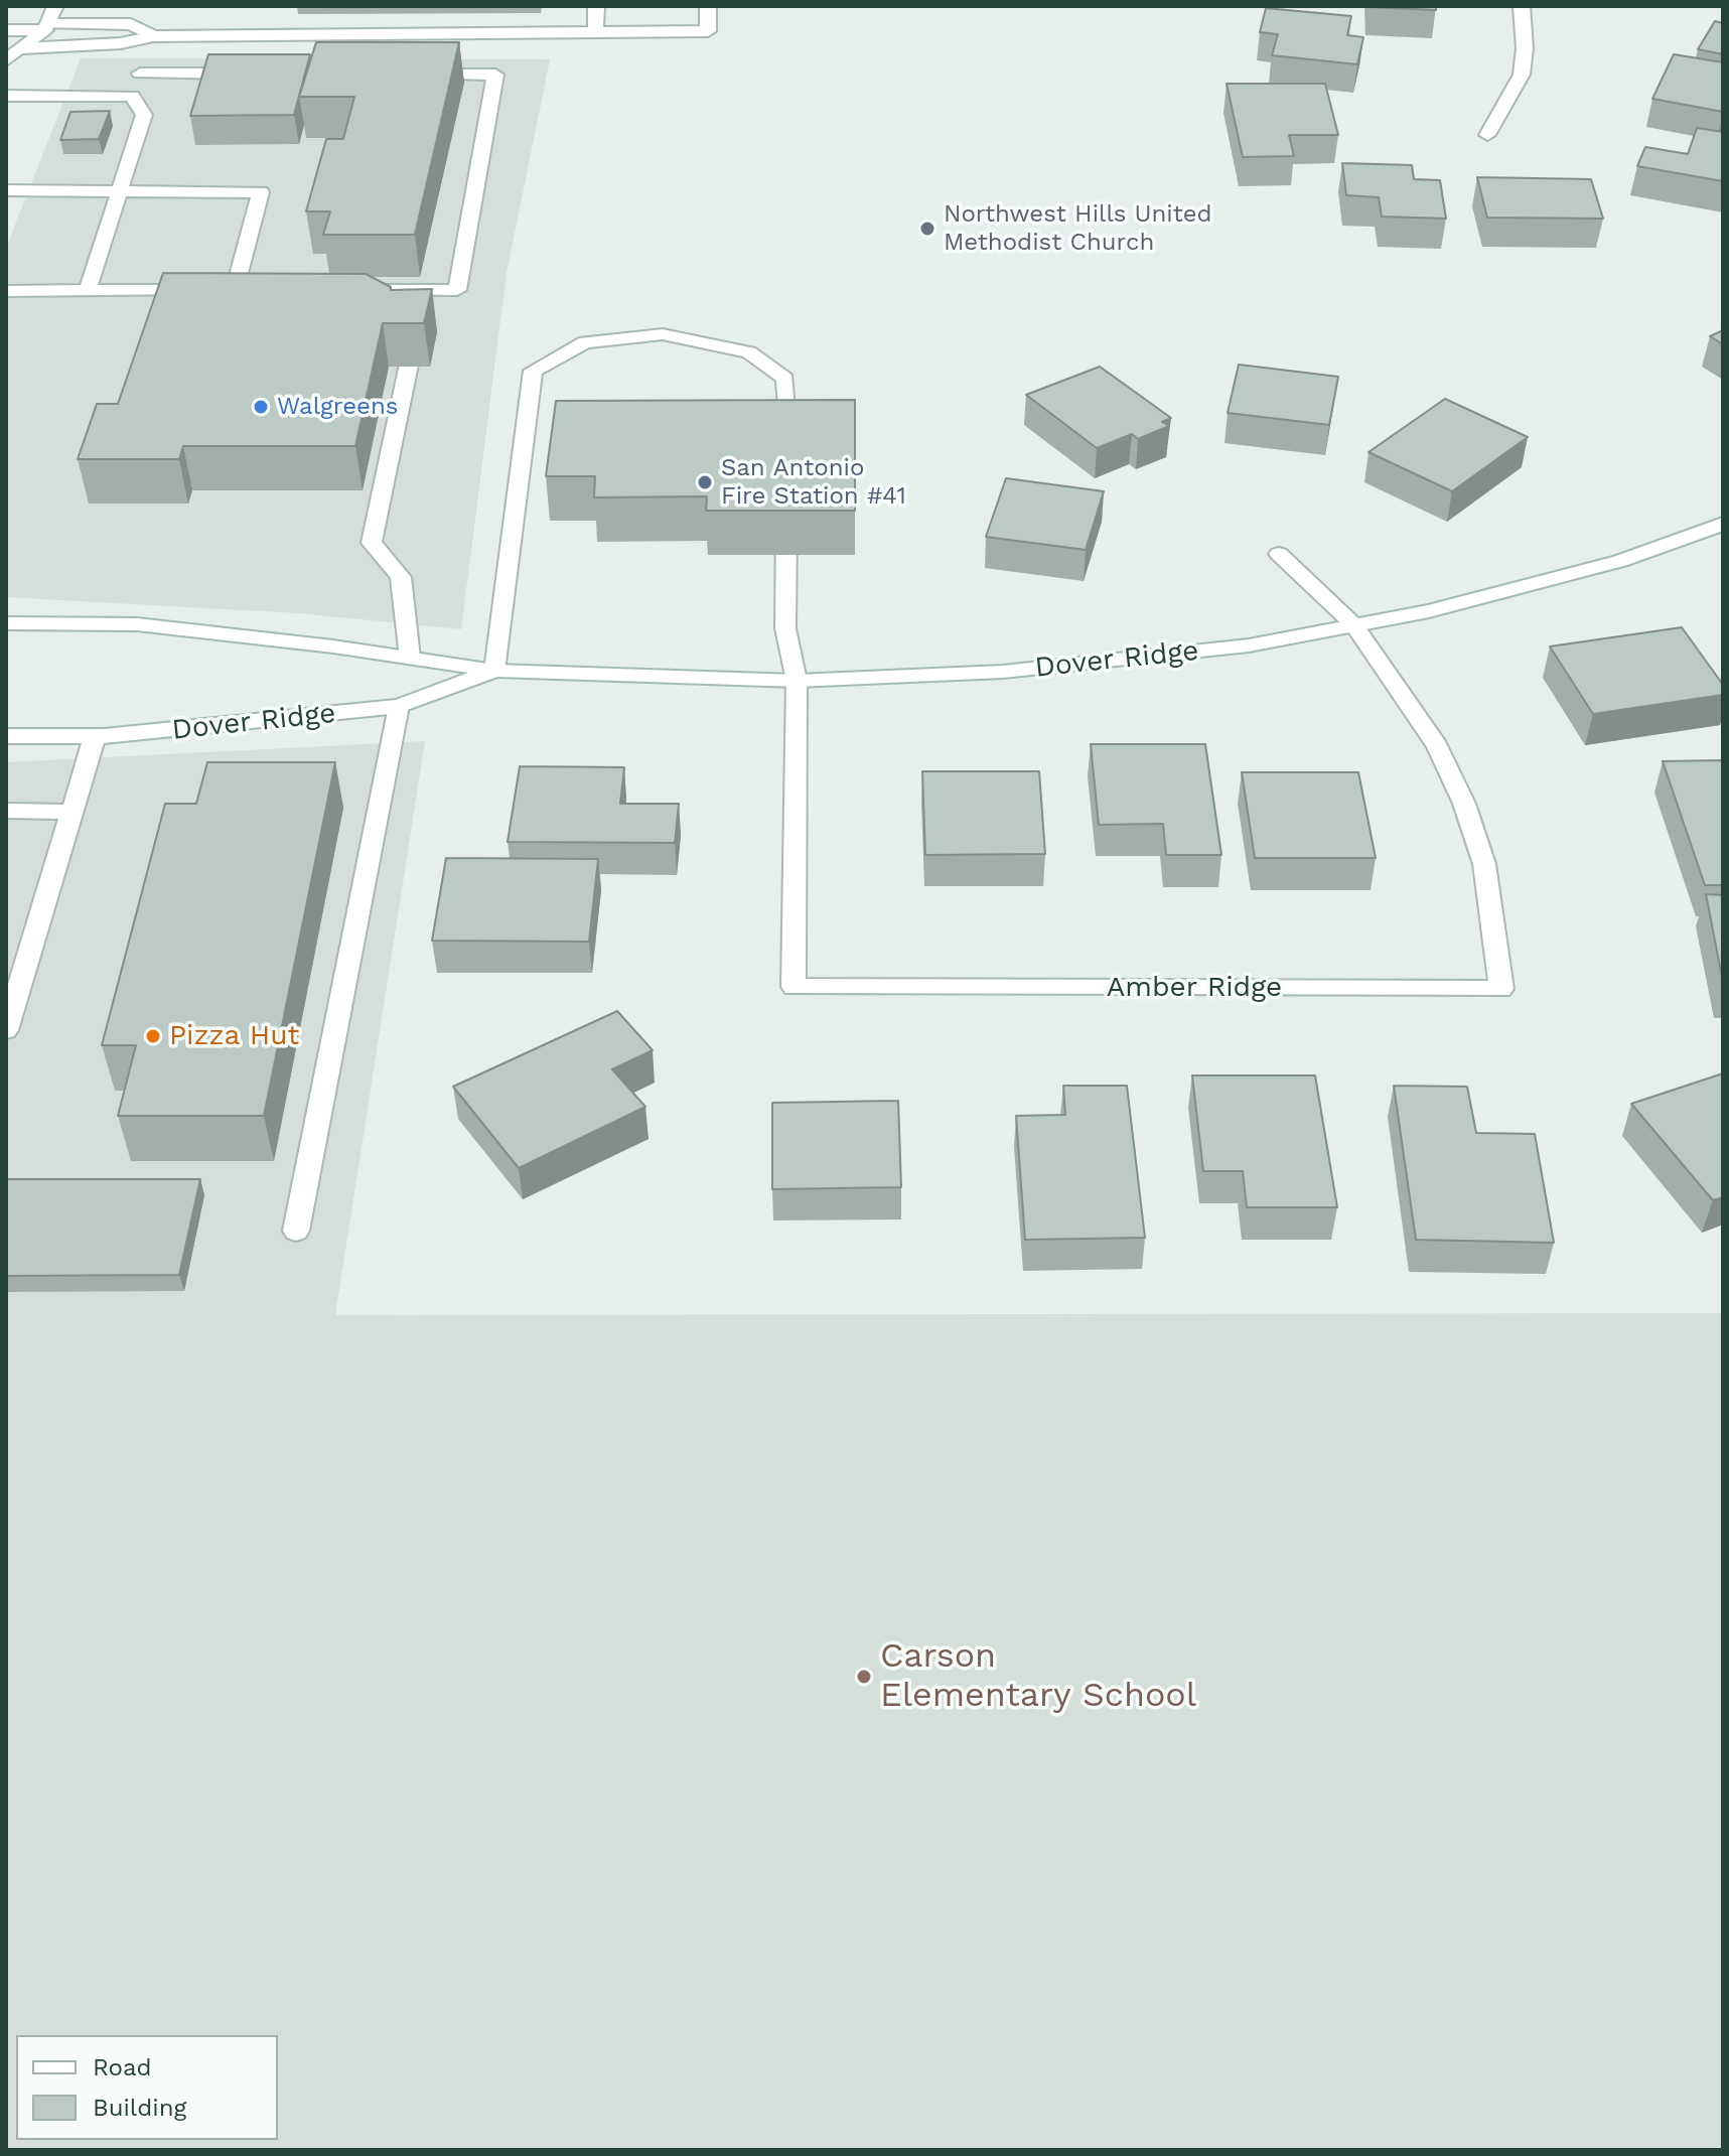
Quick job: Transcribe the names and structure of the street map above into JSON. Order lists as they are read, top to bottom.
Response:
{
  "streets": {
    "street": ["Dover Ridge", "Amber Ridge"]
  },
  "crossings": [
    ["Dover Ridge", "Amber Ridge"]
  ],
  "places": [
    "Northwest Hills United Methodist Church",
    "Walgreens",
    "San Antonio Fire Station #41",
    "Pizza Hut",
    "Carson Elementary School"
  ],
  "legend": ["Road", "Building"]
}
